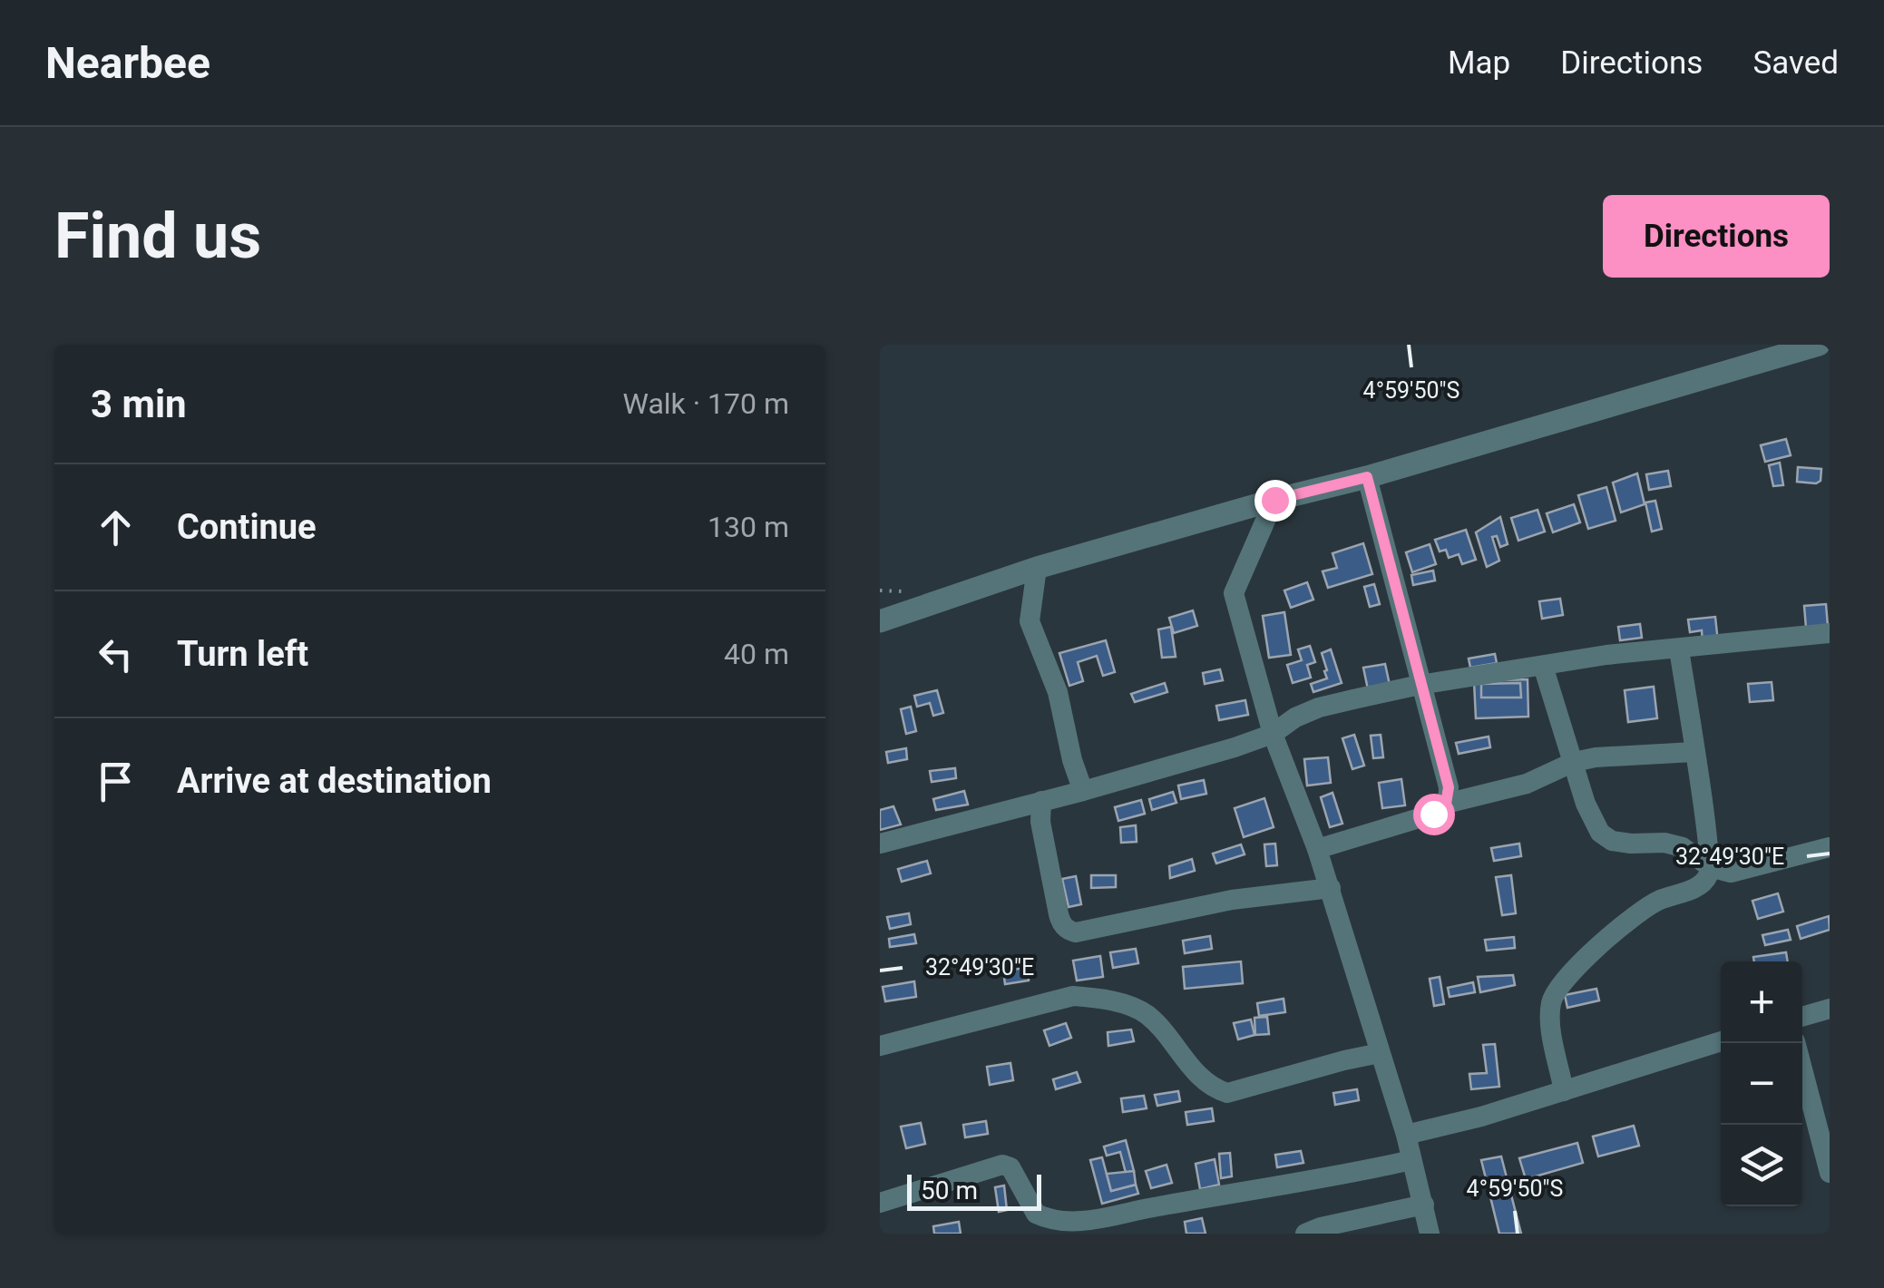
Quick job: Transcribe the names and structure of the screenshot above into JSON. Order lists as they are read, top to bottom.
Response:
{
  "scale_bar": "50 m",
  "page": {
    "header": "Nearbee",
    "nav": ["Map", "Directions", "Saved"],
    "buttons": "Directions",
    "title": "Find us",
    "heading": ["3 min", "Walk · 170 m"],
    "list": [
      ["Continue", "130 m"],
      ["Turn left", "40 m"],
      "Arrive at destination"
    ],
    "map_buttons": ["+", "−"],
    "scale": "50 m"
  },
  "coordinates": ["4°59'50\"S", "32°49'30\"E"]
}
